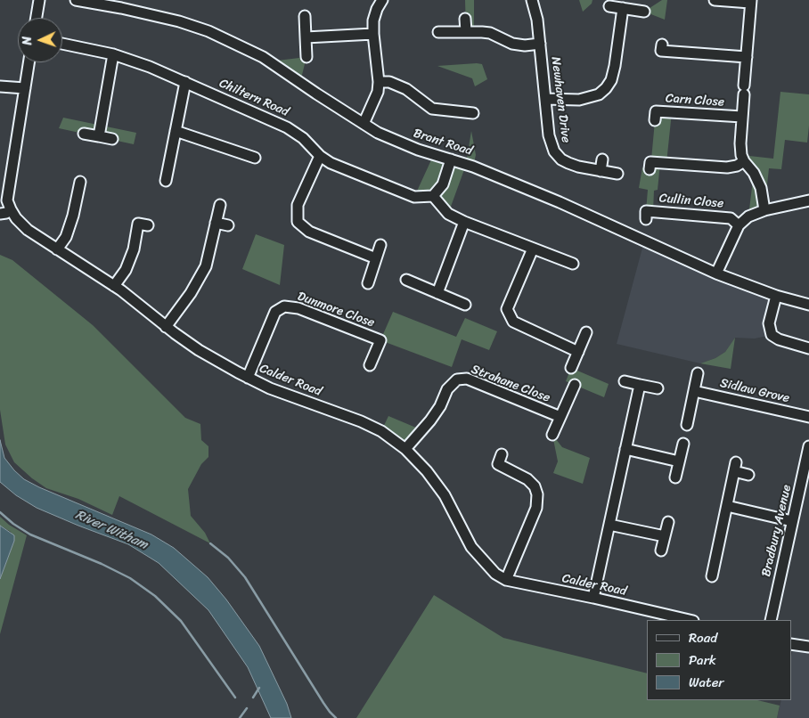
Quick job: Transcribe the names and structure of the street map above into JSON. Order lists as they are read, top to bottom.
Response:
{
  "streets": {
    "street": [
      "Chiltern Road",
      "Newhaven Drive",
      "Carn Close",
      "Brant Road",
      "Cullin Close",
      "Dunmore Close",
      "Calder Road",
      "Strahane Close",
      "Sidlaw Grove",
      "Bradbury Avenue"
    ]
  },
  "crossings": [
    ["Dunmore Close", "Calder Road"],
    ["Calder Road", "Strahane Close"]
  ],
  "water": ["River Witham"],
  "legend": ["Road", "Park", "Water"],
  "north": "left"
}
